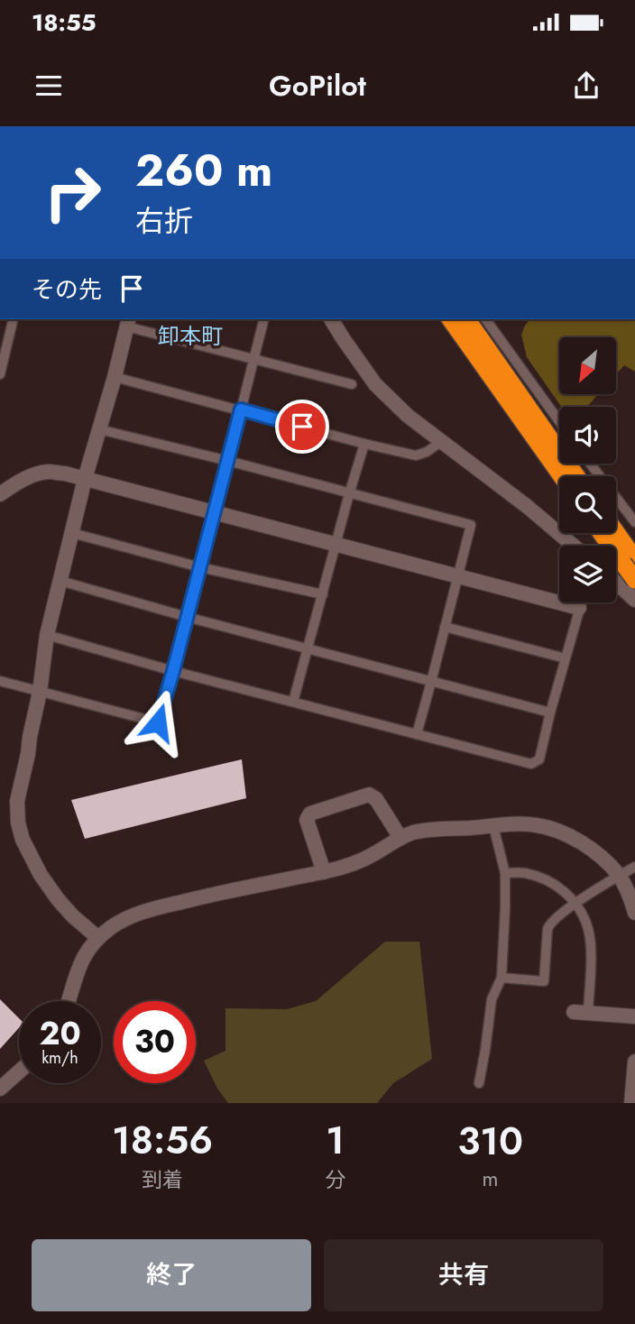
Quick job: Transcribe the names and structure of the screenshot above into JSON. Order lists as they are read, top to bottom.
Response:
{
  "districts": ["卸本町"],
  "north": "bottom left",
  "page": {
    "status": "18:55",
    "header": "GoPilot",
    "turn": ["260 m", "右折"],
    "then": "その先",
    "speed": "20 km/h",
    "limit": "30",
    "eta": [
      "18:56",
      "到着",
      "1",
      "分",
      "310",
      "m"
    ],
    "buttons": ["終了", "共有"]
  }
}
